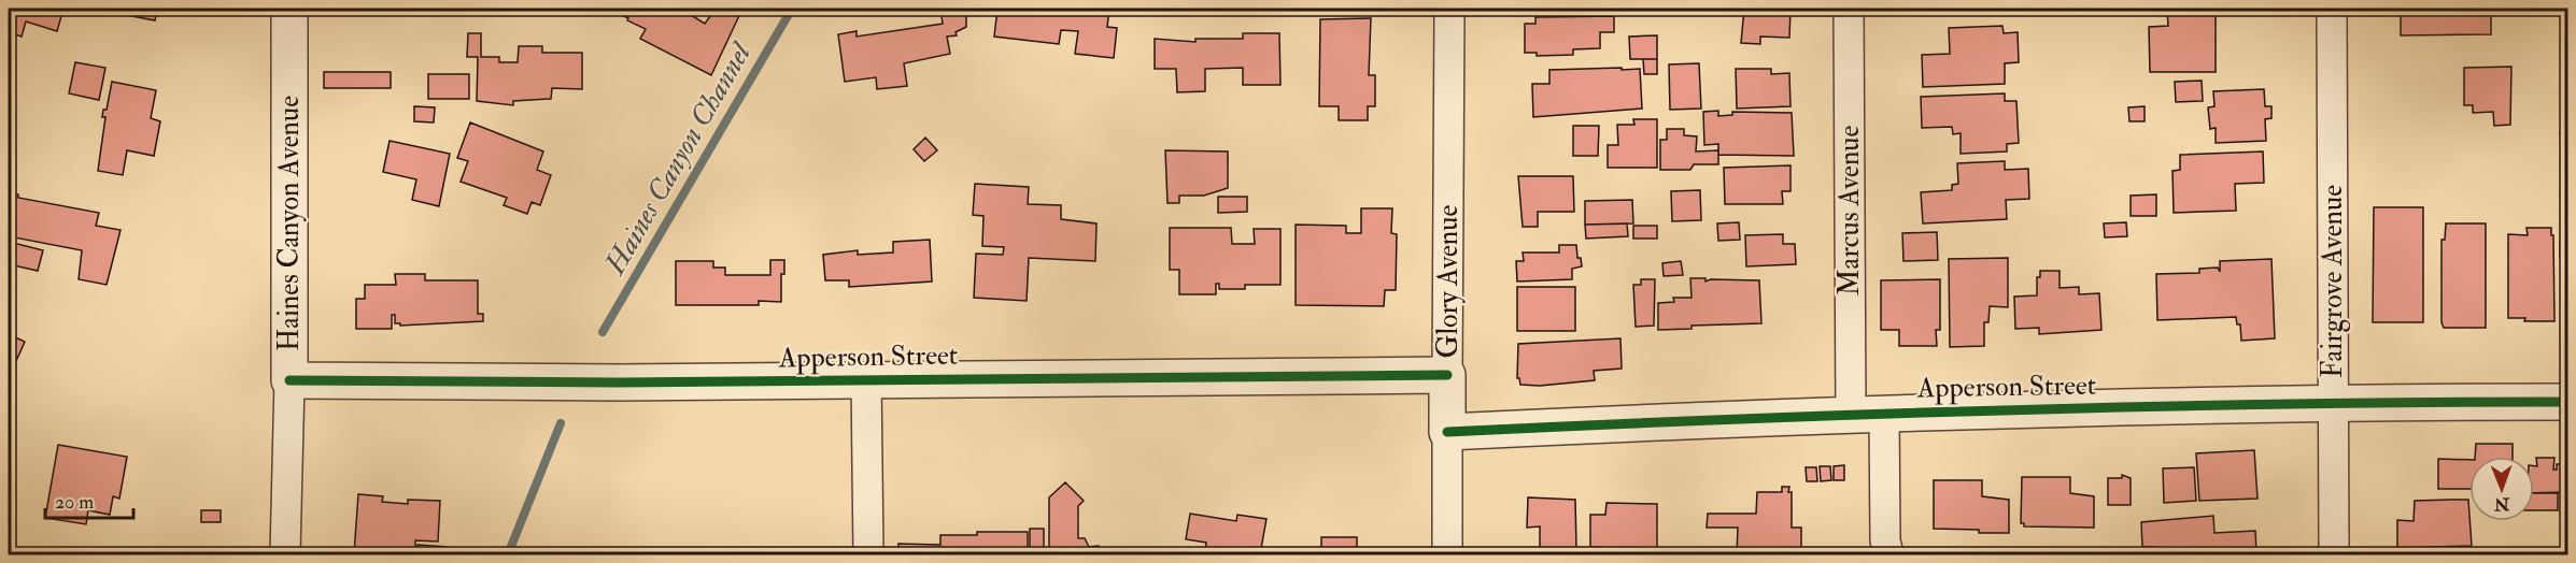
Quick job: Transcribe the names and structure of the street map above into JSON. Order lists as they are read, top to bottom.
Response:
{
  "streets": {
    "street": [
      "Marcus Avenue",
      "Haines Canyon Avenue",
      "Glory Avenue",
      "Fairgrove Avenue",
      "Apperson Street"
    ]
  },
  "crossings": [
    ["Marcus Avenue", "Apperson Street"],
    ["Haines Canyon Avenue", "Apperson Street"],
    ["Glory Avenue", "Apperson Street"],
    ["Fairgrove Avenue", "Apperson Street"]
  ],
  "water": ["Haines Canyon Channel"],
  "scale_bar": "20 m",
  "north": "bottom"
}
